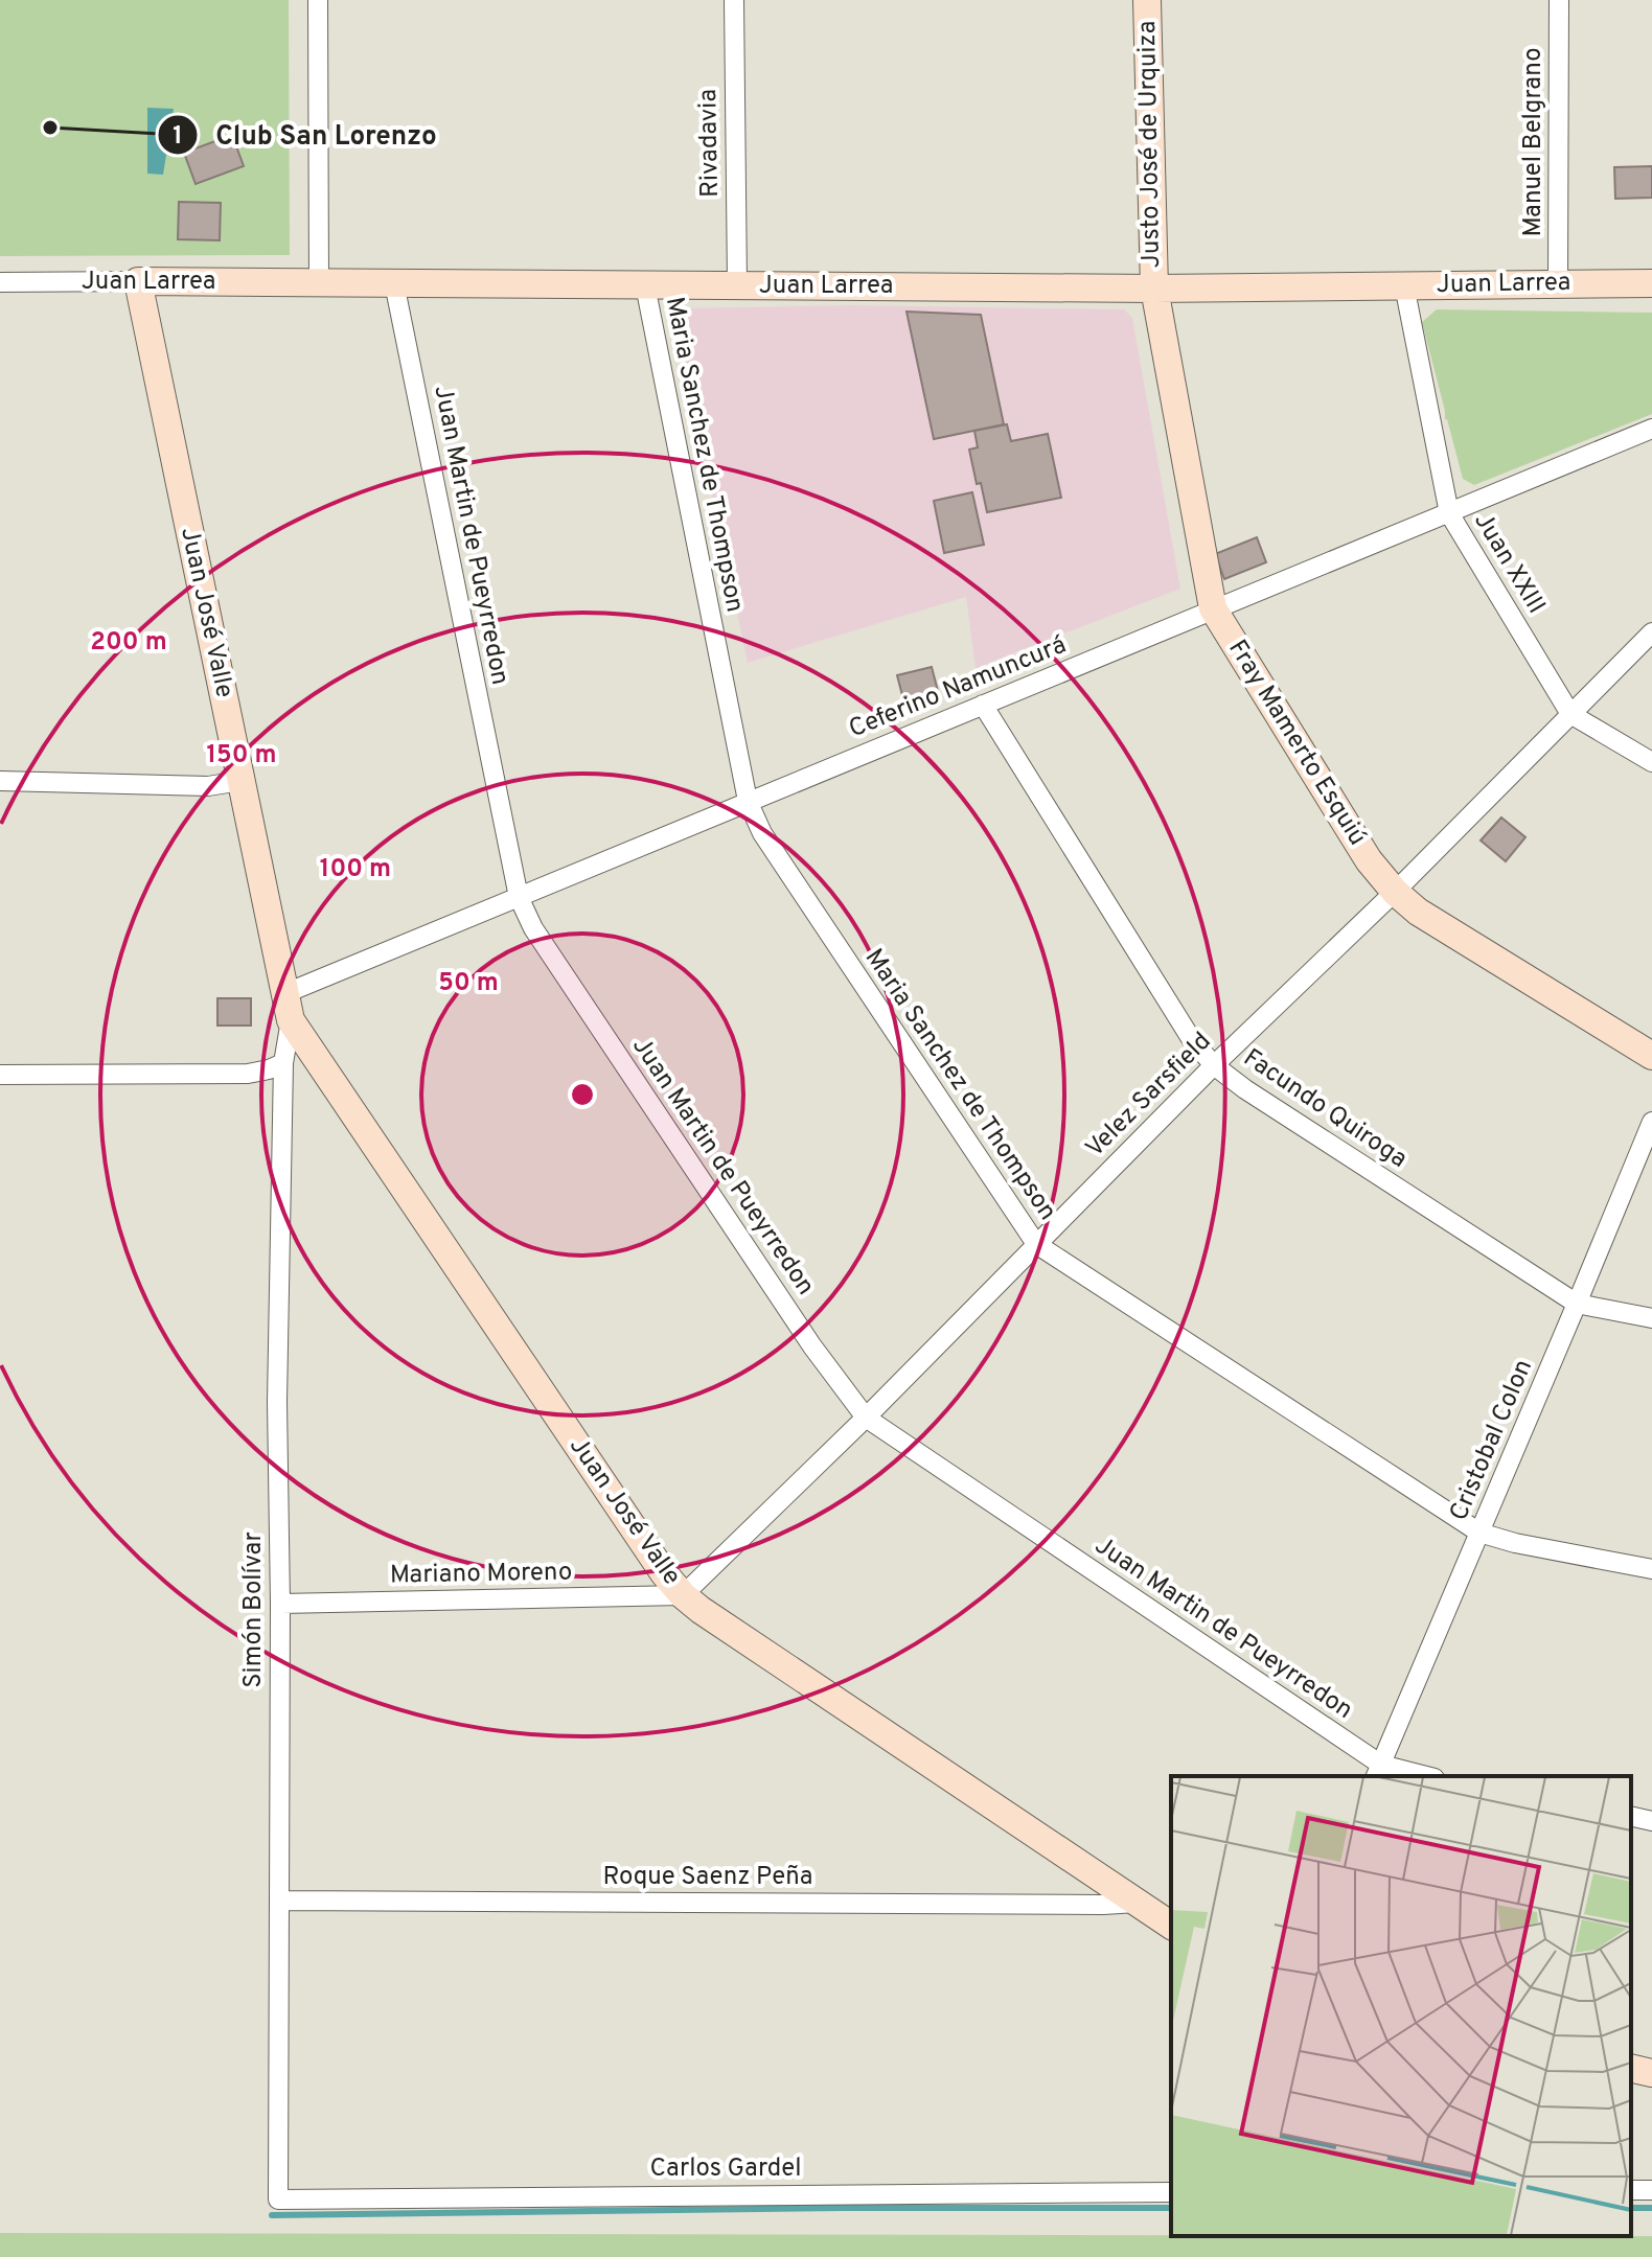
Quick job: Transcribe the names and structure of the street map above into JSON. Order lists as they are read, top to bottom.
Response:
{
  "streets": {
    "street": [
      "Manuel Belgrano",
      "Rivadavia",
      "Justo José de Urquiza",
      "Juan Larrea",
      "Maria Sanchez de Thompson",
      "Juan Martin de Pueyrredon",
      "Juan XXIII",
      "Juan José Valle",
      "Ceferino Namuncurá",
      "Fray Mamerto Esquiú",
      "Velez Sarsfield",
      "Facundo Quiroga",
      "Cristobal Colon",
      "Mariano Moreno",
      "Simón Bolívar",
      "Roque Saenz Peña",
      "Carlos Gardel"
    ]
  },
  "crossings": [
    ["Manuel Belgrano", "Juan Larrea"],
    ["Rivadavia", "Juan Larrea"],
    ["Justo José de Urquiza", "Juan Larrea"],
    ["Justo José de Urquiza", "Fray Mamerto Esquiú"],
    ["Juan Larrea", "Maria Sanchez de Thompson"],
    ["Juan Larrea", "Juan Martin de Pueyrredon"],
    ["Juan Larrea", "Juan XXIII"],
    ["Juan Larrea", "Juan José Valle"],
    ["Juan Larrea", "Fray Mamerto Esquiú"],
    ["Maria Sanchez de Thompson", "Ceferino Namuncurá"],
    ["Maria Sanchez de Thompson", "Velez Sarsfield"],
    ["Maria Sanchez de Thompson", "Cristobal Colon"],
    ["Juan Martin de Pueyrredon", "Ceferino Namuncurá"],
    ["Juan Martin de Pueyrredon", "Velez Sarsfield"],
    ["Juan Martin de Pueyrredon", "Cristobal Colon"],
    ["Juan XXIII", "Ceferino Namuncurá"],
    ["Juan XXIII", "Velez Sarsfield"],
    ["Juan José Valle", "Ceferino Namuncurá"],
    ["Juan José Valle", "Velez Sarsfield"],
    ["Juan José Valle", "Mariano Moreno"],
    ["Juan José Valle", "Simón Bolívar"],
    ["Juan José Valle", "Roque Saenz Peña"],
    ["Ceferino Namuncurá", "Fray Mamerto Esquiú"],
    ["Ceferino Namuncurá", "Facundo Quiroga"],
    ["Fray Mamerto Esquiú", "Velez Sarsfield"],
    ["Velez Sarsfield", "Facundo Quiroga"],
    ["Velez Sarsfield", "Mariano Moreno"],
    ["Facundo Quiroga", "Cristobal Colon"],
    ["Mariano Moreno", "Simón Bolívar"],
    ["Simón Bolívar", "Roque Saenz Peña"],
    ["Simón Bolívar", "Carlos Gardel"]
  ],
  "places": ["Club San Lorenzo"],
  "rings": [
    "200 m",
    "150 m",
    "100 m",
    "50 m"
  ]
}
